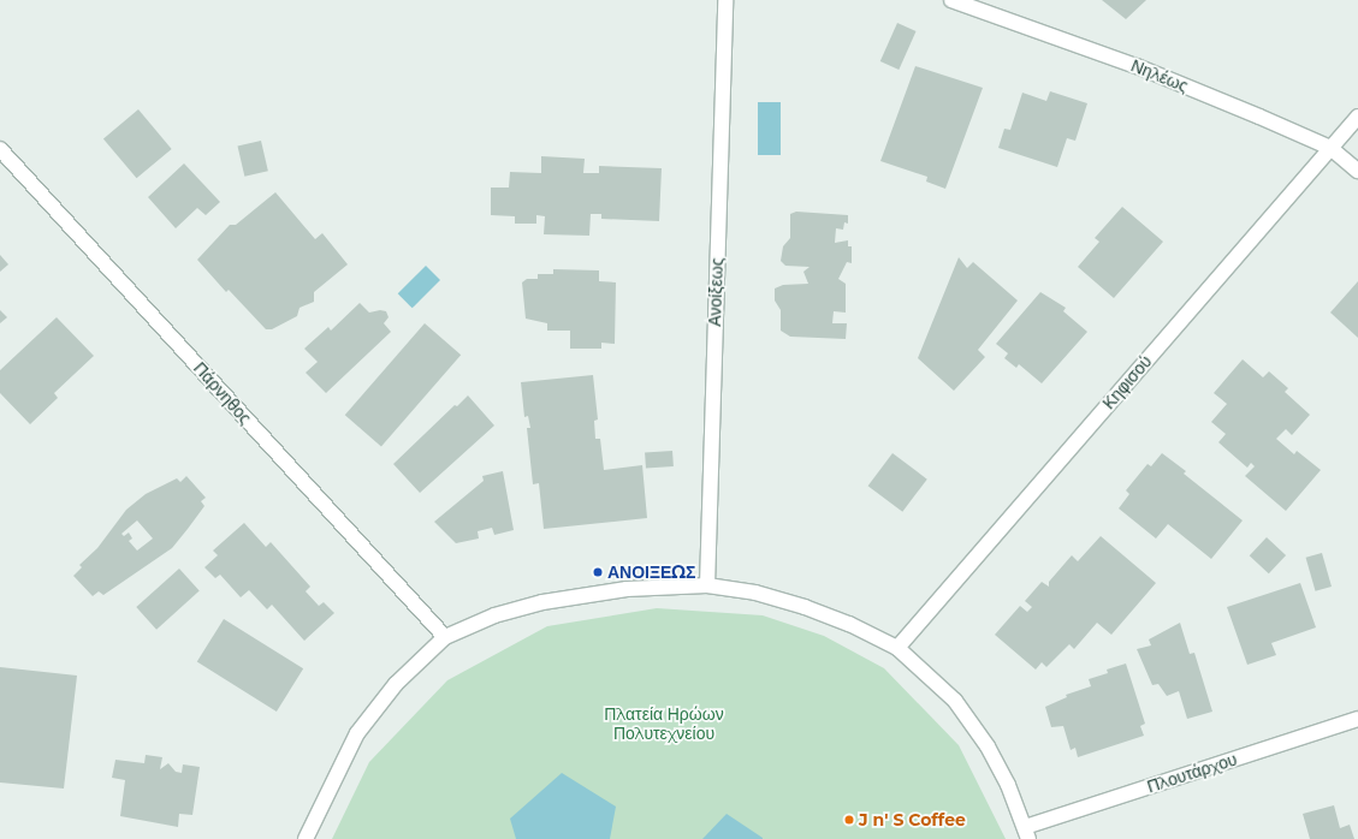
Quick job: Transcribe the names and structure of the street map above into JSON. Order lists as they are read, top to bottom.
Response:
{
  "streets": {
    "street": [
      "Νηλέως",
      "Ανοίξεως",
      "Κηφισού",
      "Πάρνηθος",
      "Πλουτάρχου"
    ]
  },
  "crossings": [
    ["Νηλέως", "Κηφισού"]
  ],
  "parks": ["Πλατεία Ηρώων Πολυτεχνείου"],
  "places": ["ΑΝΟΙΞΕΩΣ", "J n' S Coffee"]
}
